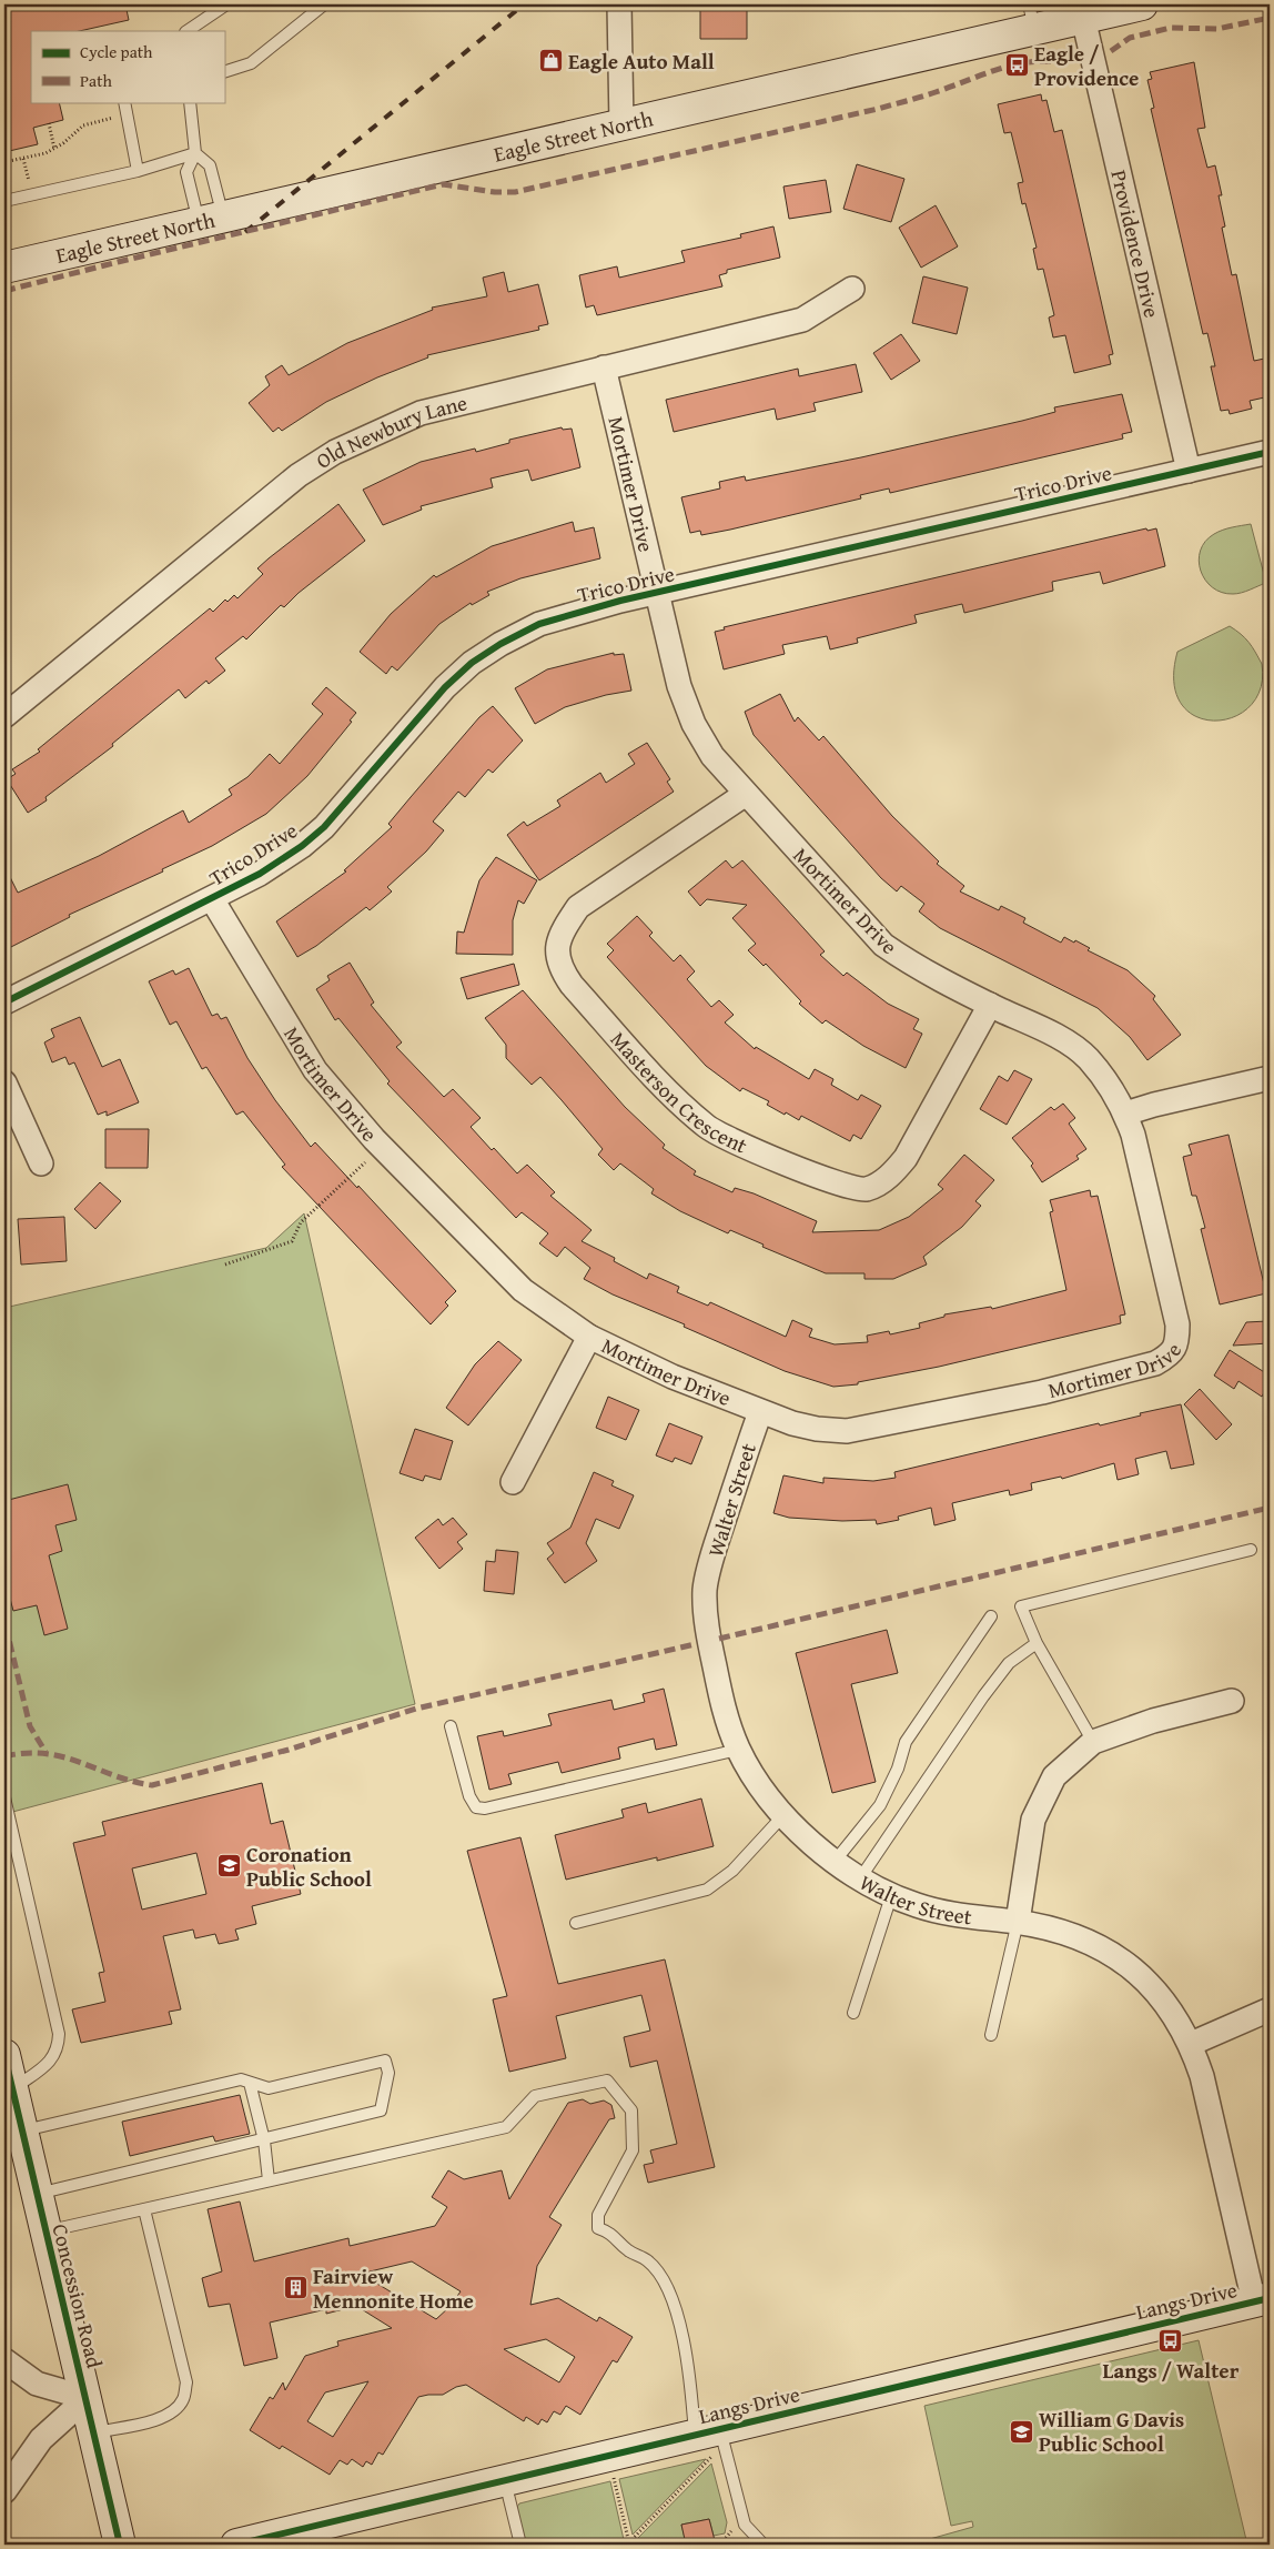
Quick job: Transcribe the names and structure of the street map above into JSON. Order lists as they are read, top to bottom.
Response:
{
  "streets": {
    "main road": ["Eagle Street North", "Concession Road", "Langs Drive"],
    "street": [
      "Providence Drive",
      "Old Newbury Lane",
      "Trico Drive",
      "Mortimer Drive",
      "Masterson Crescent",
      "Walter Street"
    ]
  },
  "crossings": [
    ["Eagle Street North", "Providence Drive"],
    ["Providence Drive", "Trico Drive"],
    ["Old Newbury Lane", "Mortimer Drive"],
    ["Trico Drive", "Mortimer Drive"],
    ["Mortimer Drive", "Masterson Crescent"],
    ["Mortimer Drive", "Walter Street"],
    ["Walter Street", "Langs Drive"]
  ],
  "places": {
    "shop": ["Eagle Auto Mall"],
    "bus stop": ["Eagle / Providence", "Langs / Walter"],
    "school or university": ["Coronation Public School", "William G Davis Public School"],
    "building": ["Fairview Mennonite Home"]
  },
  "legend": ["Cycle path", "Path"]
}
